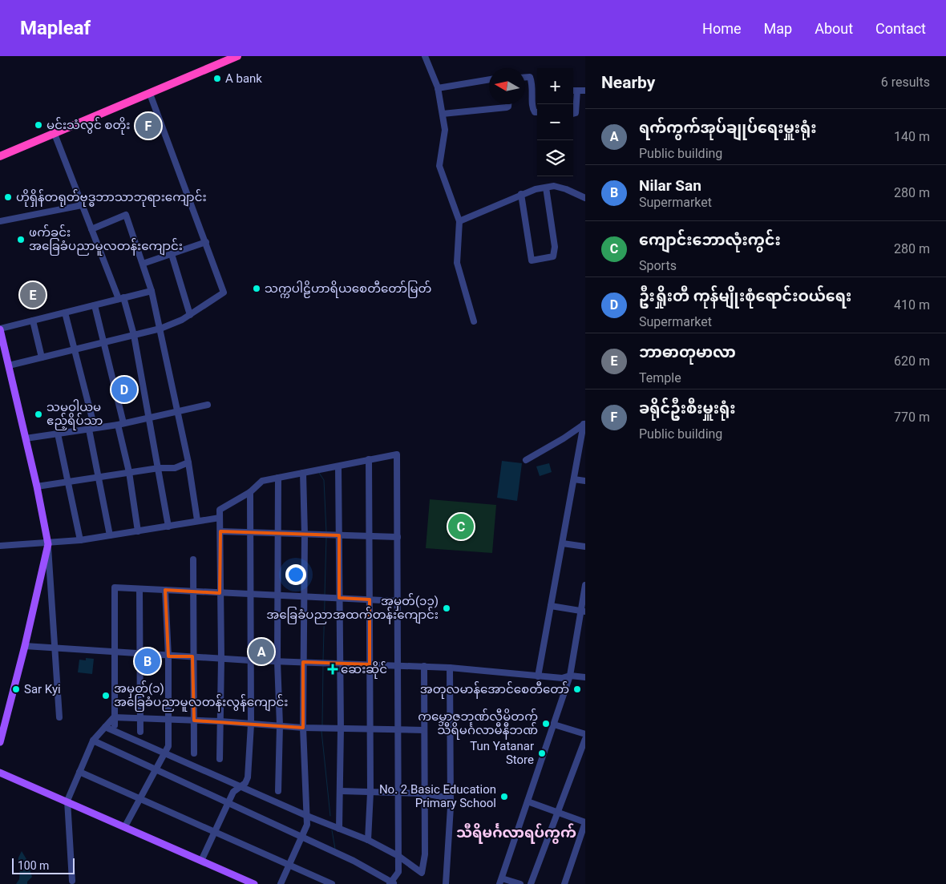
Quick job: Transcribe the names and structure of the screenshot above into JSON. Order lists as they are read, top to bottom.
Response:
{
  "districts": ["သီရိမင်္ဂလာရပ်ကွက်"],
  "places": {
    "other": [
      "A bank",
      "မင်းသံလွင် စတိုး",
      "ဟိုရှိန်တရုတ်ဗုဒ္ဓဘာသာဘုရားကျောင်း",
      "ဖက်ခင်း အခြေခံပညာမူလတန်းကျောင်း",
      "သက္ကပါဠိဟာရိယစေတီတော်မြတ်",
      "သမဝါယမ ဧည့်ရိပ်သာ",
      "အမှတ်(၁၁) အခြေခံပညာအထက်တန်းကျောင်း",
      "Sar Kyi",
      "အတုလမာန်အောင်စေတီတော်",
      "အမှတ်(၁) အခြေခံပညာမူလတန်းလွန်ကျောင်း",
      "ကမ္ဘောဇဘဏ်လီမိတက် သီရိမင်္ဂလာမီနီဘဏ်",
      "Tun Yatanar Store",
      "No. 2 Basic Education Primary School"
    ],
    "health": ["ဆေးဆိုင်"]
  },
  "scale_bar": "100 m",
  "north": "left",
  "page": {
    "header": "Mapleaf",
    "nav": [
      "Home",
      "Map",
      "About",
      "Contact"
    ],
    "heading": ["Nearby", "6 results"],
    "map_buttons": ["+", "−"],
    "list": [
      {
        "mark": "A",
        "name": "ရက်ကွက်အုပ်ချုပ်ရေးမှူးရုံး",
        "note": "Public building",
        "value": "140 m"
      },
      {
        "mark": "B",
        "name": "Nilar San",
        "note": "Supermarket",
        "value": "280 m"
      },
      {
        "mark": "C",
        "name": "ကျောင်းဘောလုံးကွင်း",
        "note": "Sports",
        "value": "280 m"
      },
      {
        "mark": "D",
        "name": "ဦးရှိုးတီ ကုန်မျိုးစုံရောင်းဝယ်ရေး",
        "note": "Supermarket",
        "value": "410 m"
      },
      {
        "mark": "E",
        "name": "ဘာဓာတုမာလာ",
        "note": "Temple",
        "value": "620 m"
      },
      {
        "mark": "F",
        "name": "ခရိုင်ဦးစီးမှူးရုံး",
        "note": "Public building",
        "value": "770 m"
      }
    ],
    "pins": [
      "F",
      "E",
      "D",
      "C",
      "A",
      "B"
    ],
    "scale": "100 m"
  }
}
